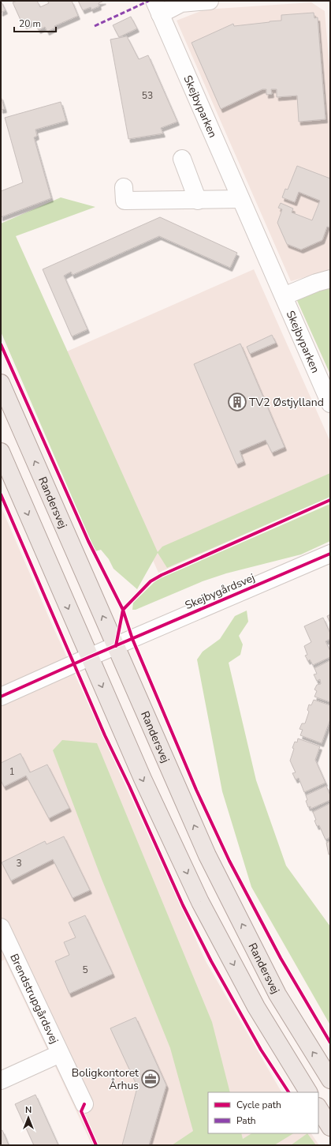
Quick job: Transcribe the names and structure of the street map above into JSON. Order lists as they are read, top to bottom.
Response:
{
  "streets": {
    "main road": ["Randersvej"],
    "street": ["Skejbyparken", "Skejbygårdsvej", "Brendstrupgårdsvej"]
  },
  "crossings": [
    ["Randersvej", "Skejbygårdsvej"]
  ],
  "places": {
    "building": ["TV2 Østjylland"],
    "office": ["Boligkontoret Århus"]
  },
  "house_numbers": [
    "53",
    "1",
    "3",
    "5"
  ],
  "legend": ["Cycle path", "Path"],
  "scale_bar": "20 m",
  "north": "top"
}
